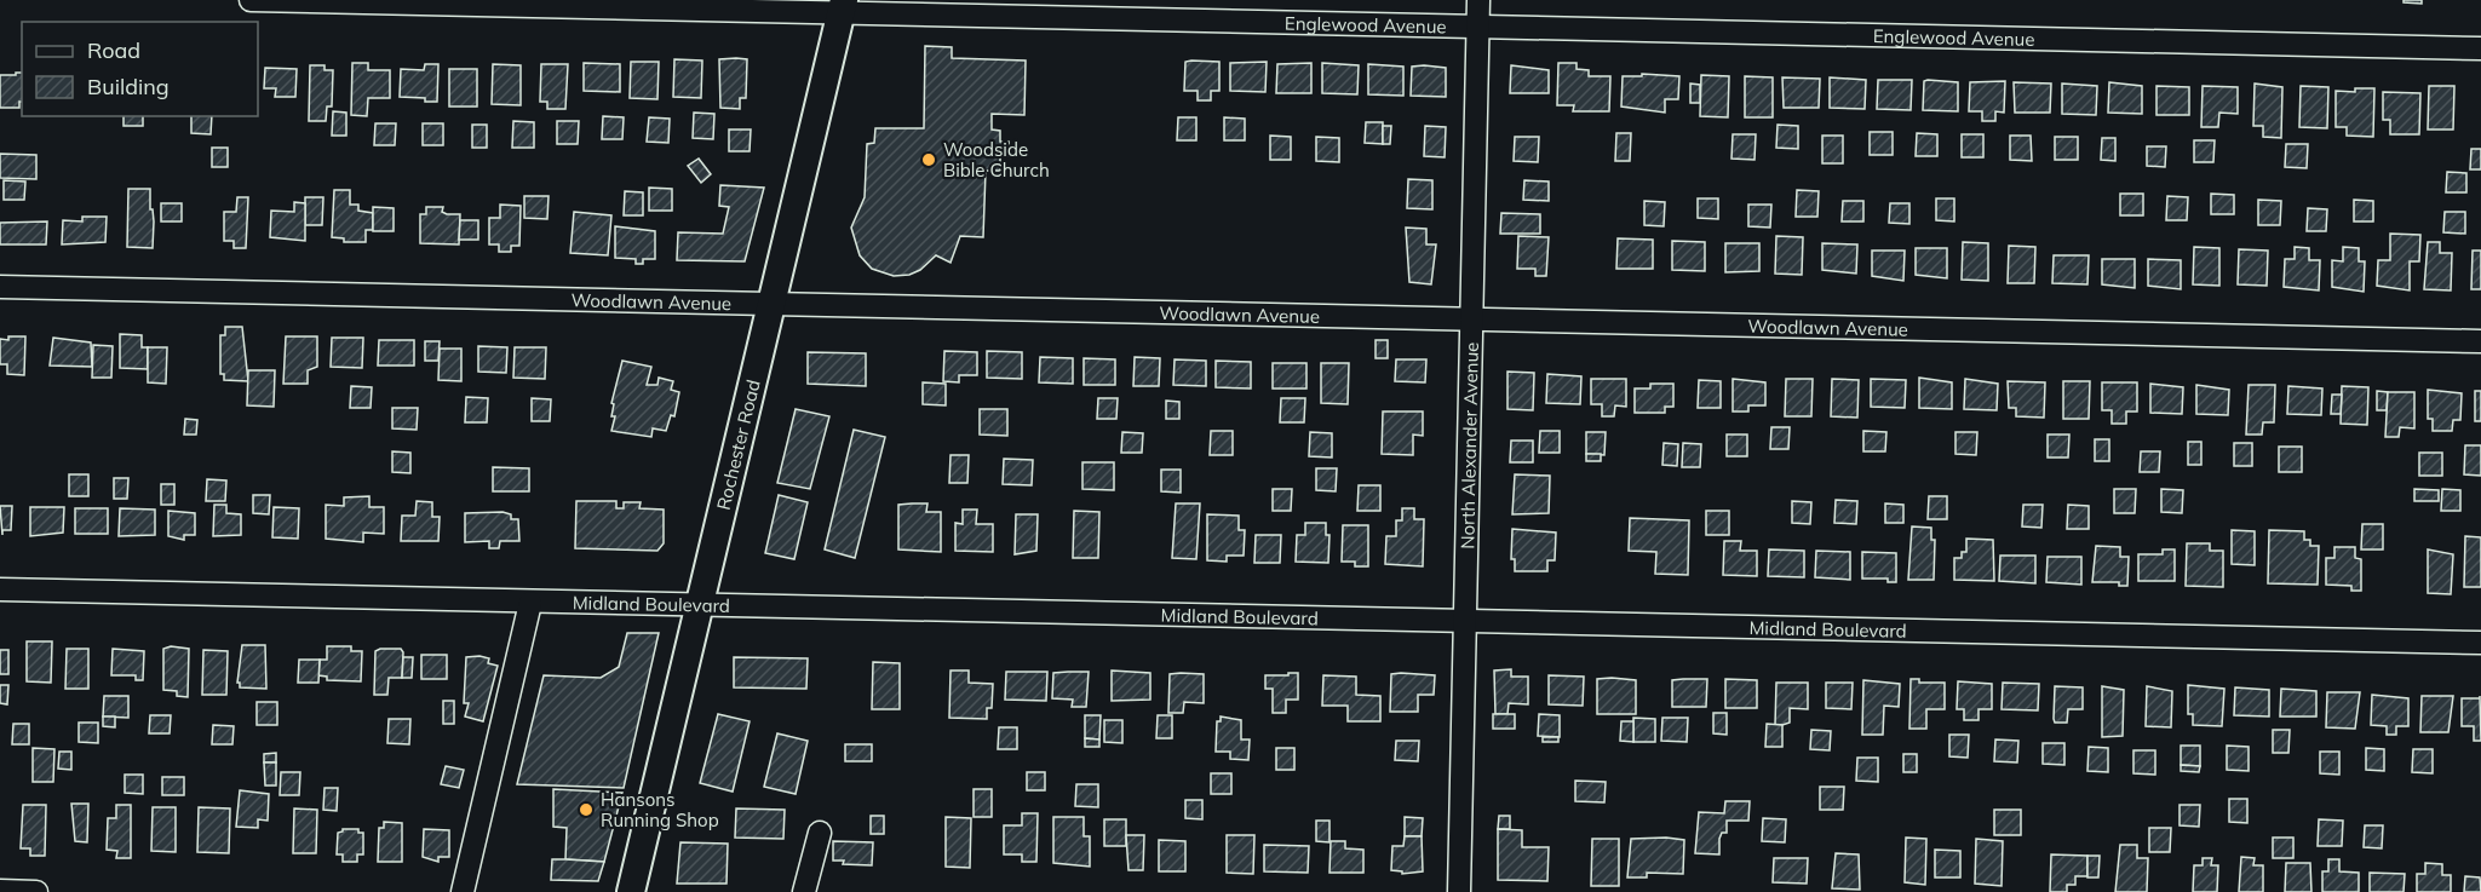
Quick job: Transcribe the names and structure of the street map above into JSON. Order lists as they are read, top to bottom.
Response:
{
  "streets": {
    "main road": ["Rochester Road"],
    "street": [
      "Englewood Avenue",
      "Woodlawn Avenue",
      "North Alexander Avenue",
      "Midland Boulevard"
    ]
  },
  "crossings": [
    ["Englewood Avenue", "Rochester Road"],
    ["Englewood Avenue", "North Alexander Avenue"],
    ["Woodlawn Avenue", "Rochester Road"],
    ["Woodlawn Avenue", "North Alexander Avenue"],
    ["Rochester Road", "Midland Boulevard"],
    ["North Alexander Avenue", "Midland Boulevard"]
  ],
  "places": ["Woodside Bible Church", "Hansons Running Shop"],
  "legend": ["Road", "Building"]
}
